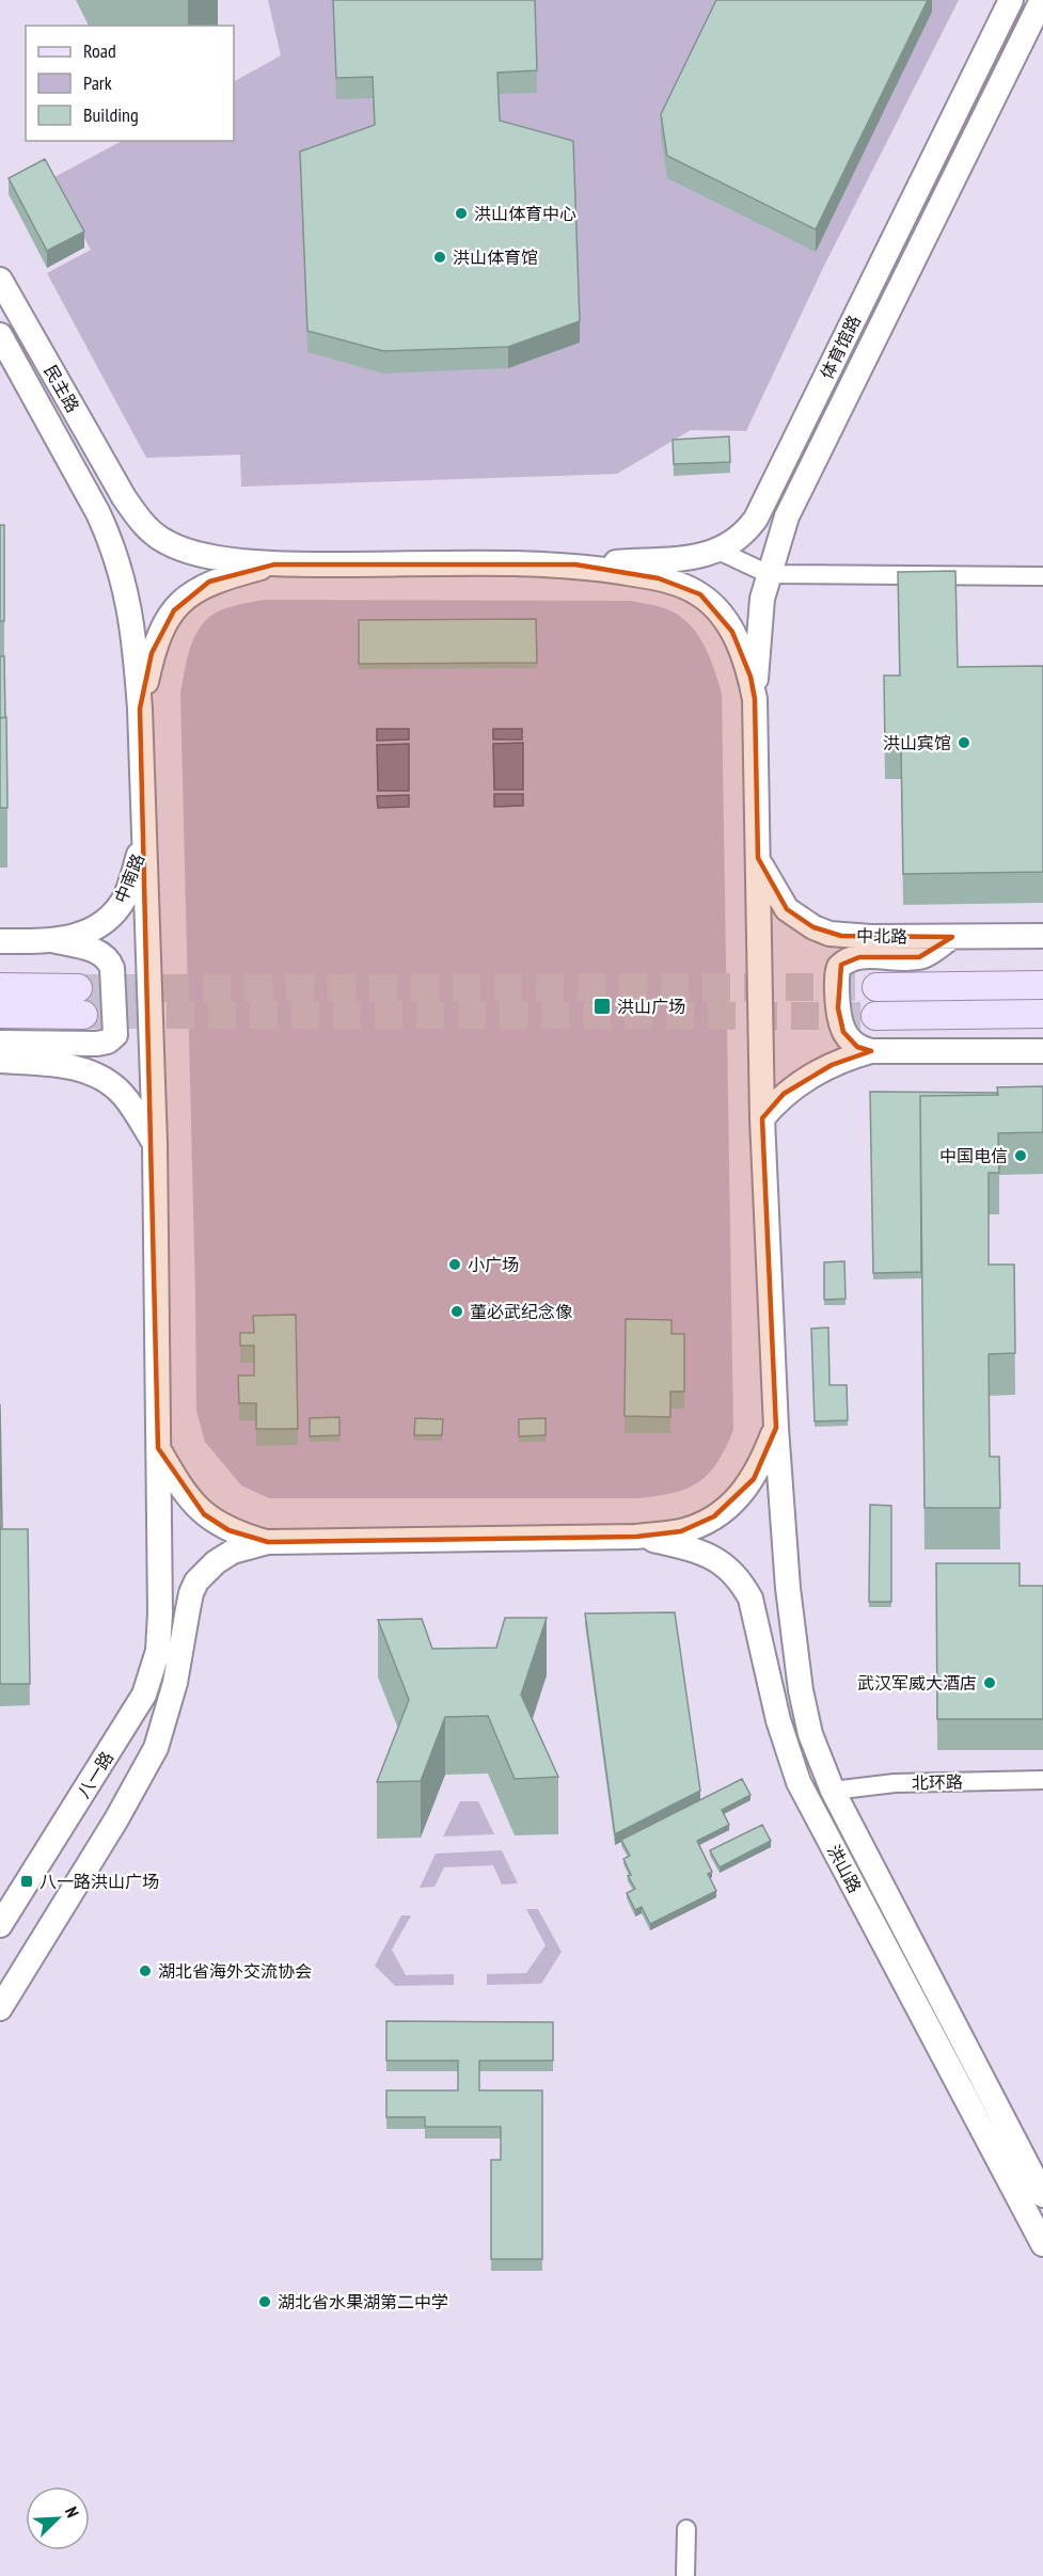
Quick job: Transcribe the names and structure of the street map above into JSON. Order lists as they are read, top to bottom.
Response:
{
  "streets": {
    "main road": [
      "体育馆路",
      "民主路",
      "中南路",
      "中北路",
      "八一路",
      "洪山路"
    ],
    "street": ["北环路"]
  },
  "crossings": [
    ["体育馆路", "洪山路"],
    ["民主路", "八一路"],
    ["中南路", "八一路"],
    ["中北路", "洪山路"],
    ["北环路", "洪山路"]
  ],
  "places": {
    "other": [
      "洪山体育中心",
      "洪山体育馆",
      "洪山宾馆",
      "中国电信",
      "小广场",
      "董必武纪念像",
      "武汉军威大酒店",
      "湖北省海外交流协会",
      "湖北省水果湖第二中学"
    ],
    "transit": ["洪山广场", "八一路洪山广场"]
  },
  "legend": ["Road", "Park", "Building"],
  "north": "top right"
}
